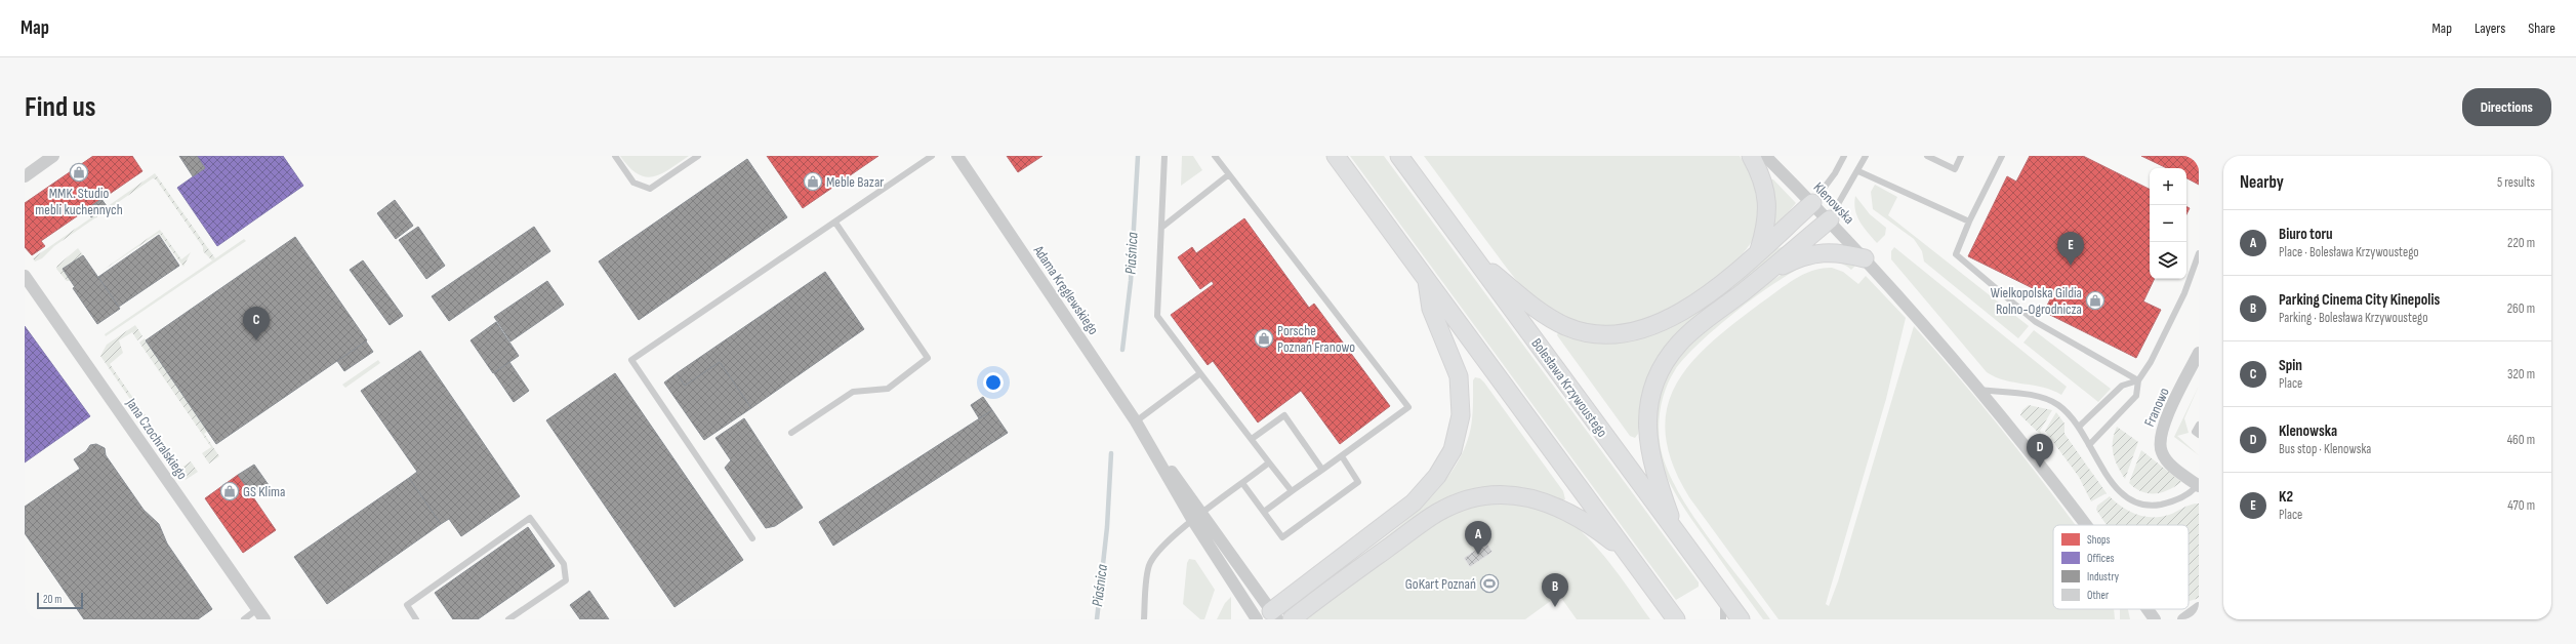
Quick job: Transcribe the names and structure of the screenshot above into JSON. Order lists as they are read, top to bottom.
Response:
{
  "streets": {
    "main road": ["Bolesława Krzywoustego"],
    "street": [
      "Klenowska",
      "Adama Kręglewskiego",
      "Franowo",
      "Jana Czochralskiego"
    ]
  },
  "water": ["Piaśnica"],
  "places": {
    "shop": [
      "MMK. Studio mebli kuchennych",
      "Meble Bazar",
      "Wielkopolska Gildia Rolno-Ogrodnicza",
      "Porsche Poznań Franowo",
      "GS Klima"
    ],
    "sports": ["GoKart Poznań"]
  },
  "legend": [
    "Shops",
    "Offices",
    "Industry",
    "Other"
  ],
  "scale_bar": "20 m",
  "page": {
    "header": "Map",
    "nav": ["Map", "Layers", "Share"],
    "buttons": "Directions",
    "title": "Find us",
    "heading": ["Nearby", "5 results"],
    "map_buttons": ["+", "−"],
    "list": [
      {
        "mark": "A",
        "name": "Biuro toru",
        "note": "Place · Bolesława Krzywoustego",
        "value": "220 m"
      },
      {
        "mark": "B",
        "name": "Parking Cinema City Kinepolis",
        "note": "Parking · Bolesława Krzywoustego",
        "value": "260 m"
      },
      {
        "mark": "C",
        "name": "Spin",
        "note": "Place",
        "value": "320 m"
      },
      {
        "mark": "D",
        "name": "Klenowska",
        "note": "Bus stop · Klenowska",
        "value": "460 m"
      },
      {
        "mark": "E",
        "name": "K2",
        "note": "Place",
        "value": "470 m"
      }
    ],
    "pins": [
      "E",
      "C",
      "D",
      "A",
      "B"
    ],
    "scale": "20 m"
  }
}
